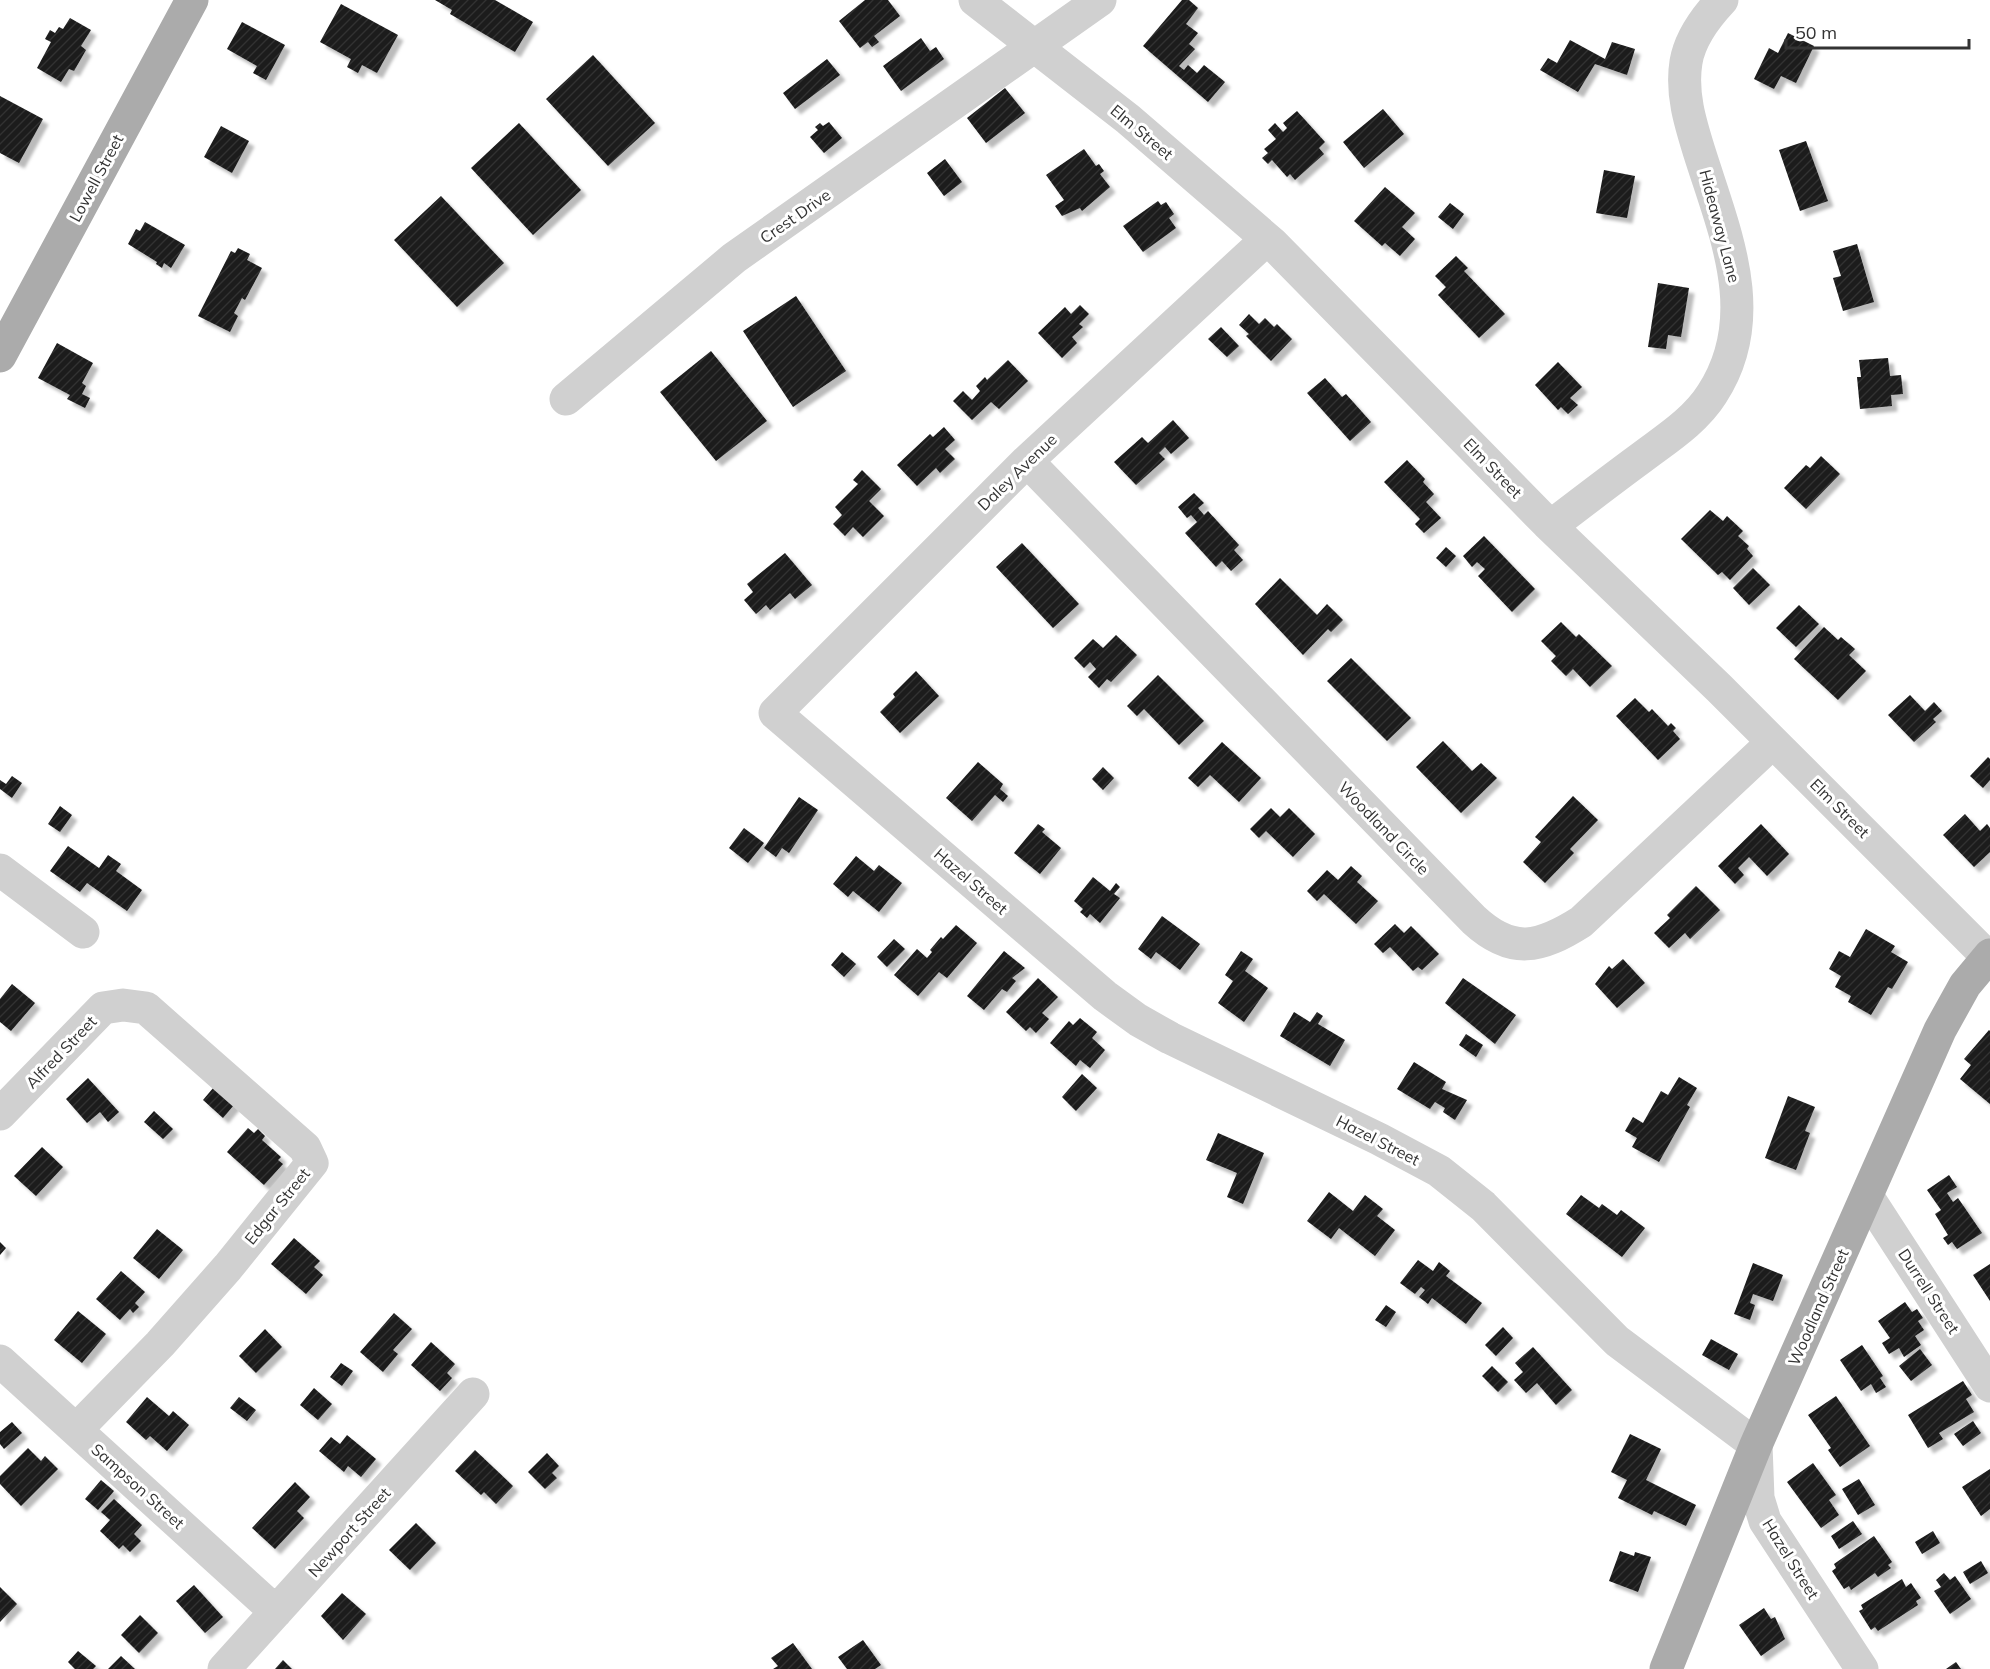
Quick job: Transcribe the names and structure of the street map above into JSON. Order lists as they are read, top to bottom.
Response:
{
  "streets": {
    "main road": ["Lowell Street", "Woodland Street"],
    "street": [
      "Elm Street",
      "Crest Drive",
      "Hideaway Lane",
      "Daley Avenue",
      "Woodland Circle",
      "Hazel Street",
      "Alfred Street",
      "Edgar Street",
      "Durrell Street",
      "Sampson Street",
      "Newport Street"
    ]
  },
  "crossings": [
    ["Elm Street", "Crest Drive"],
    ["Elm Street", "Hideaway Lane"],
    ["Elm Street", "Daley Avenue"],
    ["Elm Street", "Woodland Circle"],
    ["Elm Street", "Woodland Street"],
    ["Daley Avenue", "Woodland Circle"],
    ["Daley Avenue", "Hazel Street"],
    ["Hazel Street", "Woodland Street"],
    ["Alfred Street", "Edgar Street"],
    ["Edgar Street", "Sampson Street"],
    ["Durrell Street", "Woodland Street"],
    ["Sampson Street", "Newport Street"]
  ],
  "scale_bar": "50 m"
}
